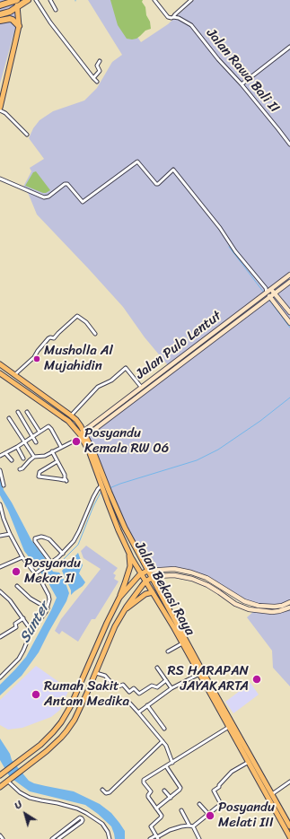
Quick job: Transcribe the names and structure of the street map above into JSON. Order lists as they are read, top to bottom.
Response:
{
  "streets": {
    "main road": ["Jalan Bekasi Raya"],
    "street": ["Jalan Rawa Bali II", "Jalan Pulo Lentut"]
  },
  "crossings": [
    ["Jalan Pulo Lentut", "Jalan Bekasi Raya"]
  ],
  "water": ["Sunter"],
  "places": [
    "Musholla Al Mujahidin",
    "Posyandu Kemala RW 06",
    "Posyandu Mekar II",
    "RS HARAPAN JAYAKARTA",
    "Rumah Sakit Antam Medika",
    "Posyandu Melati III"
  ],
  "north": "top left"
}
